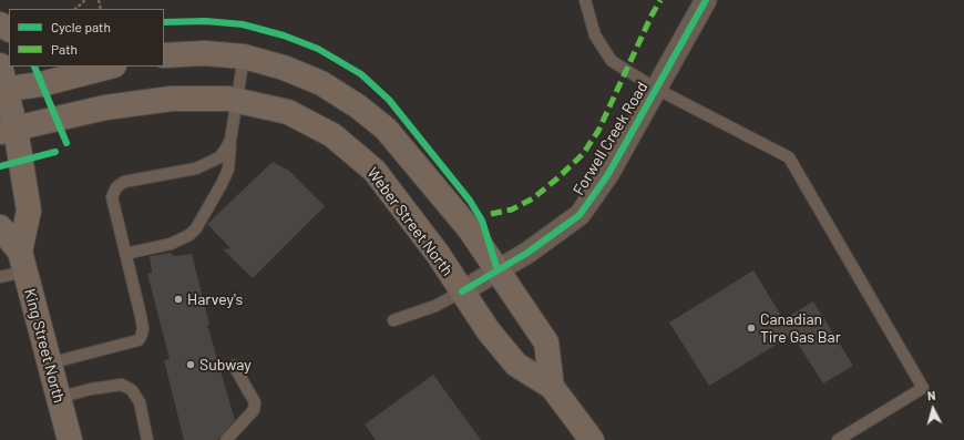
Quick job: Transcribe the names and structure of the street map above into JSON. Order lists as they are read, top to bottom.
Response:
{
  "streets": {
    "main road": ["Weber Street North", "King Street North"],
    "street": ["Forwell Creek Road"]
  },
  "crossings": [
    ["Forwell Creek Road", "Weber Street North"],
    ["Weber Street North", "King Street North"]
  ],
  "places": ["Harvey's", "Canadian Tire Gas Bar", "Subway"],
  "legend": ["Cycle path", "Path"],
  "north": "top"
}
